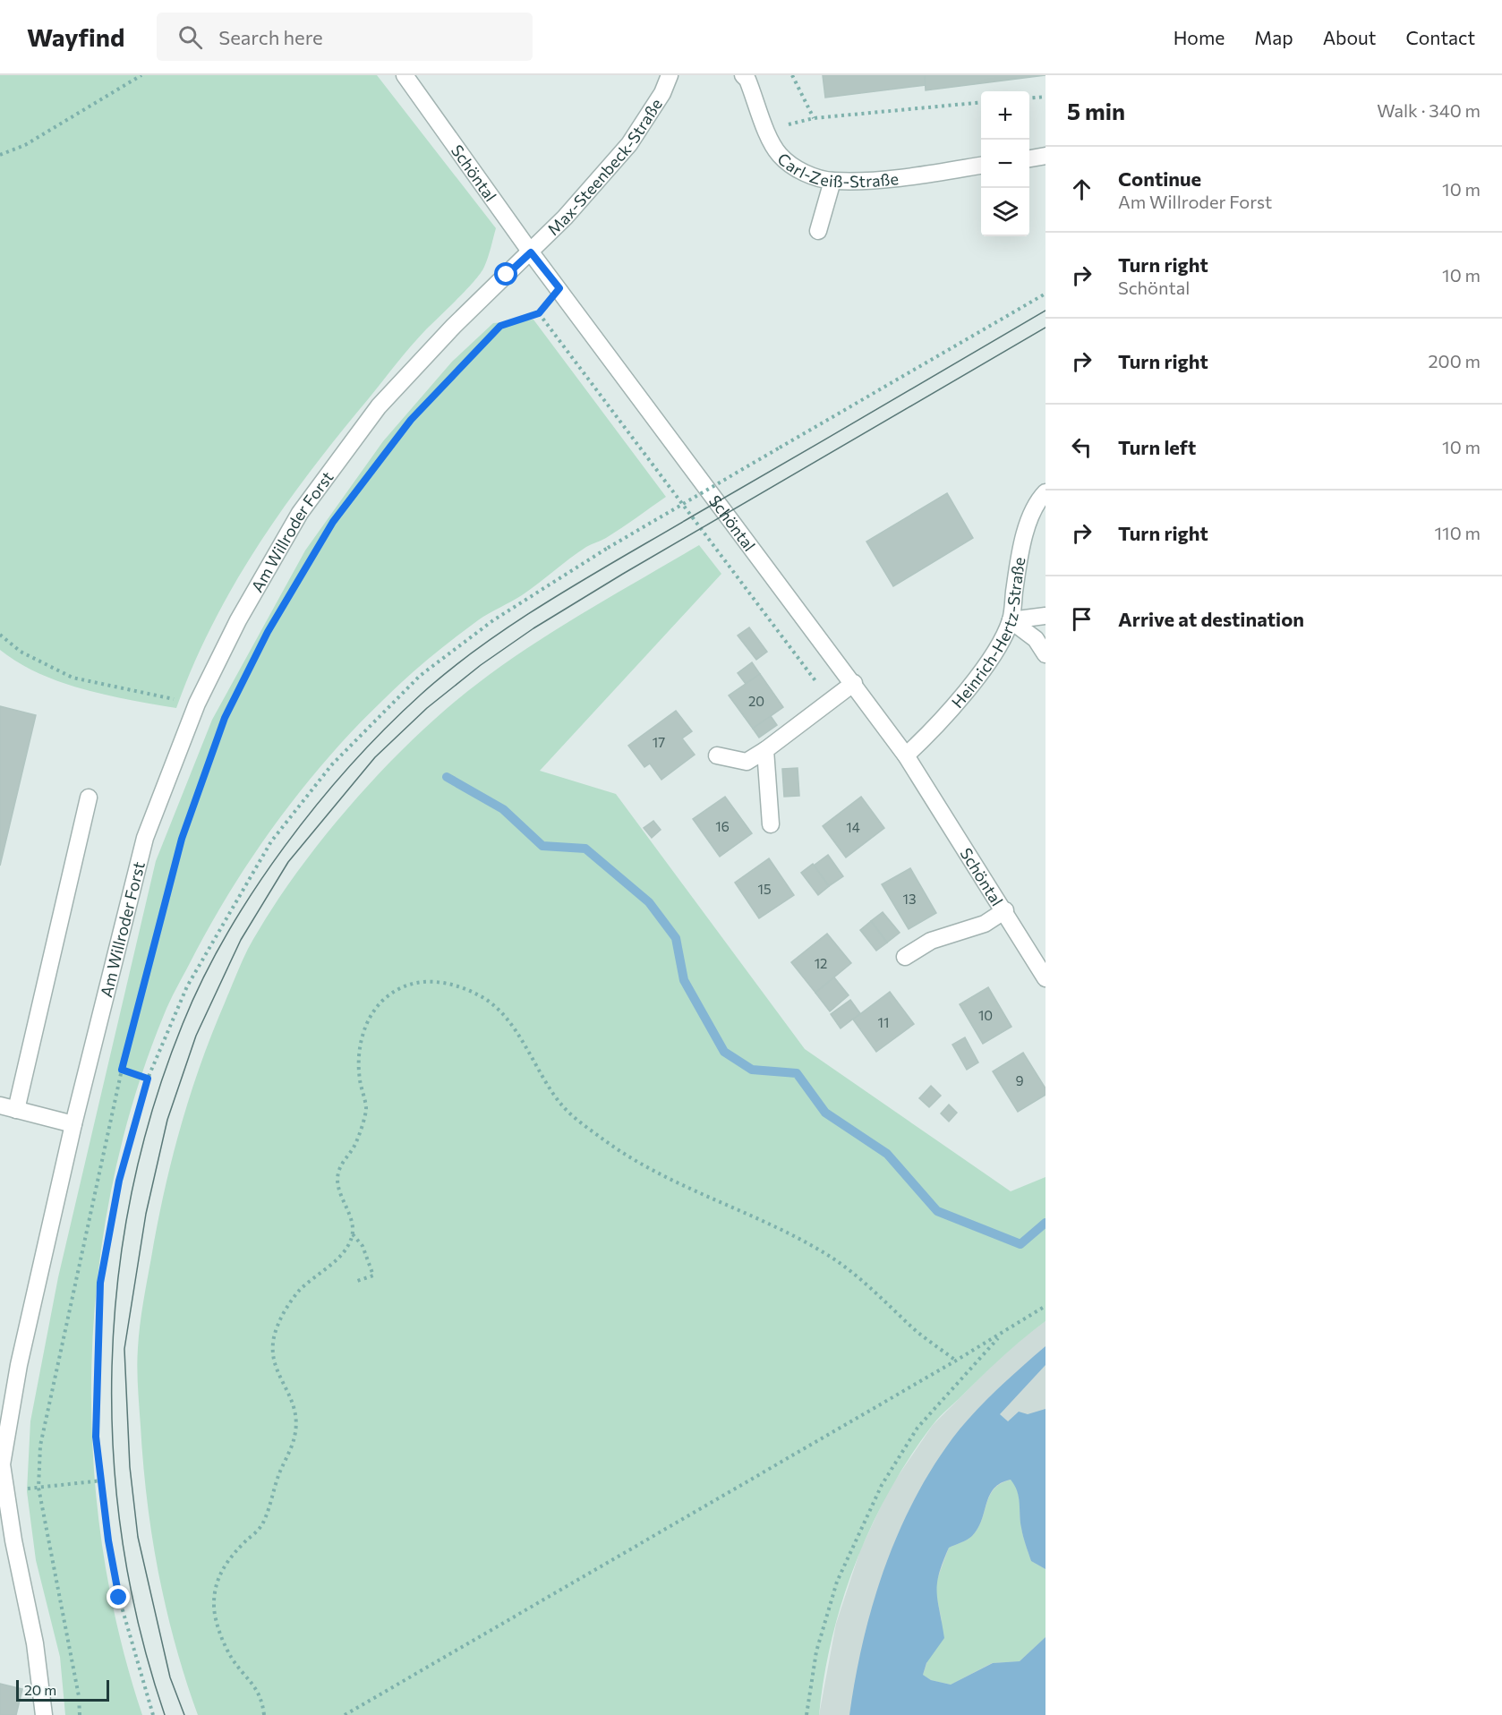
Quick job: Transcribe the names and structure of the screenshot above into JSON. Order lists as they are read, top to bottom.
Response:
{
  "streets": {
    "street": [
      "Carl-Zeiß-Straße",
      "Max-Steenbeck-Straße",
      "Schöntal",
      "Am Willroder Forst",
      "Heinrich-Hertz-Straße"
    ]
  },
  "crossings": [
    ["Max-Steenbeck-Straße", "Schöntal"],
    ["Max-Steenbeck-Straße", "Am Willroder Forst"],
    ["Schöntal", "Am Willroder Forst"],
    ["Schöntal", "Heinrich-Hertz-Straße"]
  ],
  "house_numbers": [
    "20",
    "17",
    "16",
    "14",
    "15",
    "13",
    "12",
    "10",
    "11",
    "9"
  ],
  "scale_bar": "20 m",
  "page": {
    "header": "Wayfind",
    "search": "Search here",
    "nav": [
      "Home",
      "Map",
      "About",
      "Contact"
    ],
    "heading": ["5 min", "Walk · 340 m"],
    "map_buttons": ["+", "−"],
    "list": [
      ["Continue", "Am Willroder Forst", "10 m"],
      ["Turn right", "Schöntal", "10 m"],
      ["Turn right", "200 m"],
      ["Turn left", "10 m"],
      ["Turn right", "110 m"],
      "Arrive at destination"
    ],
    "scale": "20 m"
  }
}
